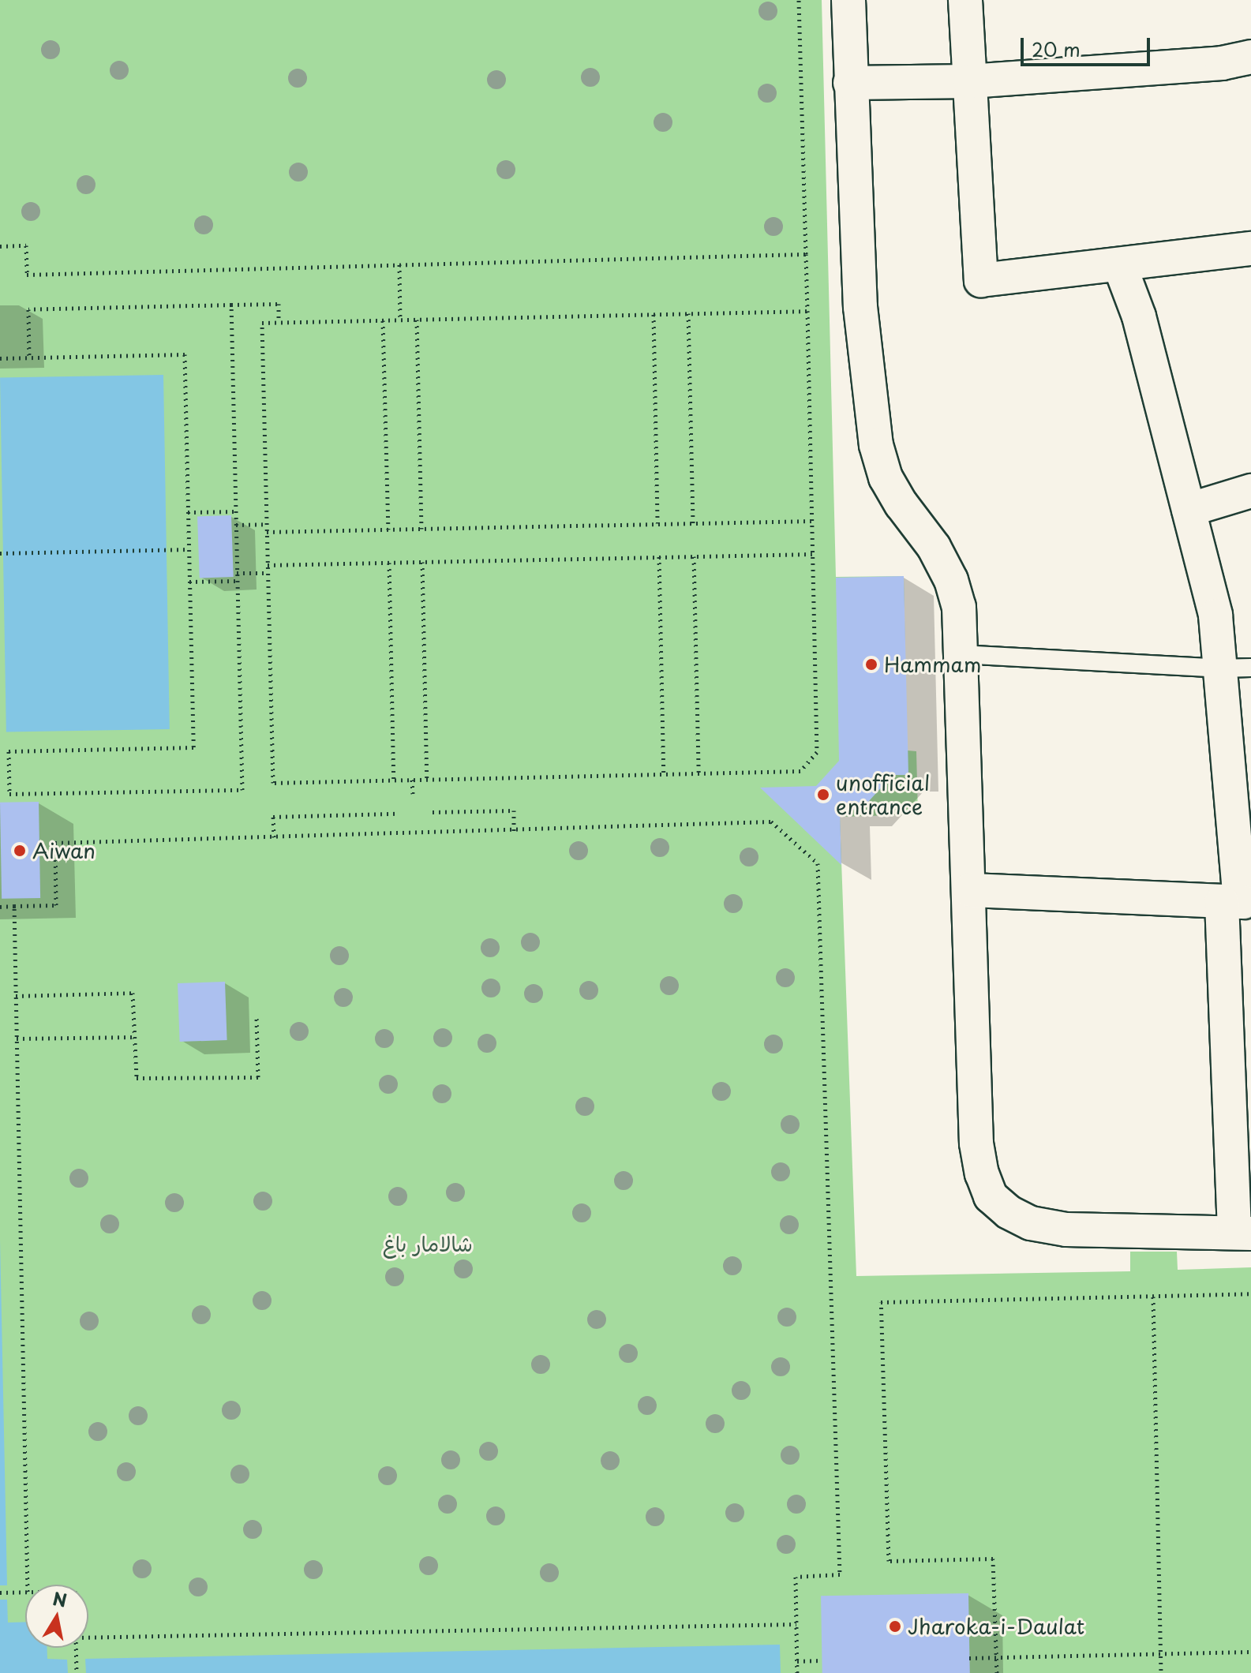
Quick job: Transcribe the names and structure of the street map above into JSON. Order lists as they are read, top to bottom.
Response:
{
  "parks": ["شالامار باغ"],
  "places": [
    "Hammam",
    "unofficial entrance",
    "Aiwan",
    "Jharoka-i-Daulat"
  ],
  "scale_bar": "20 m",
  "north": "top"
}
